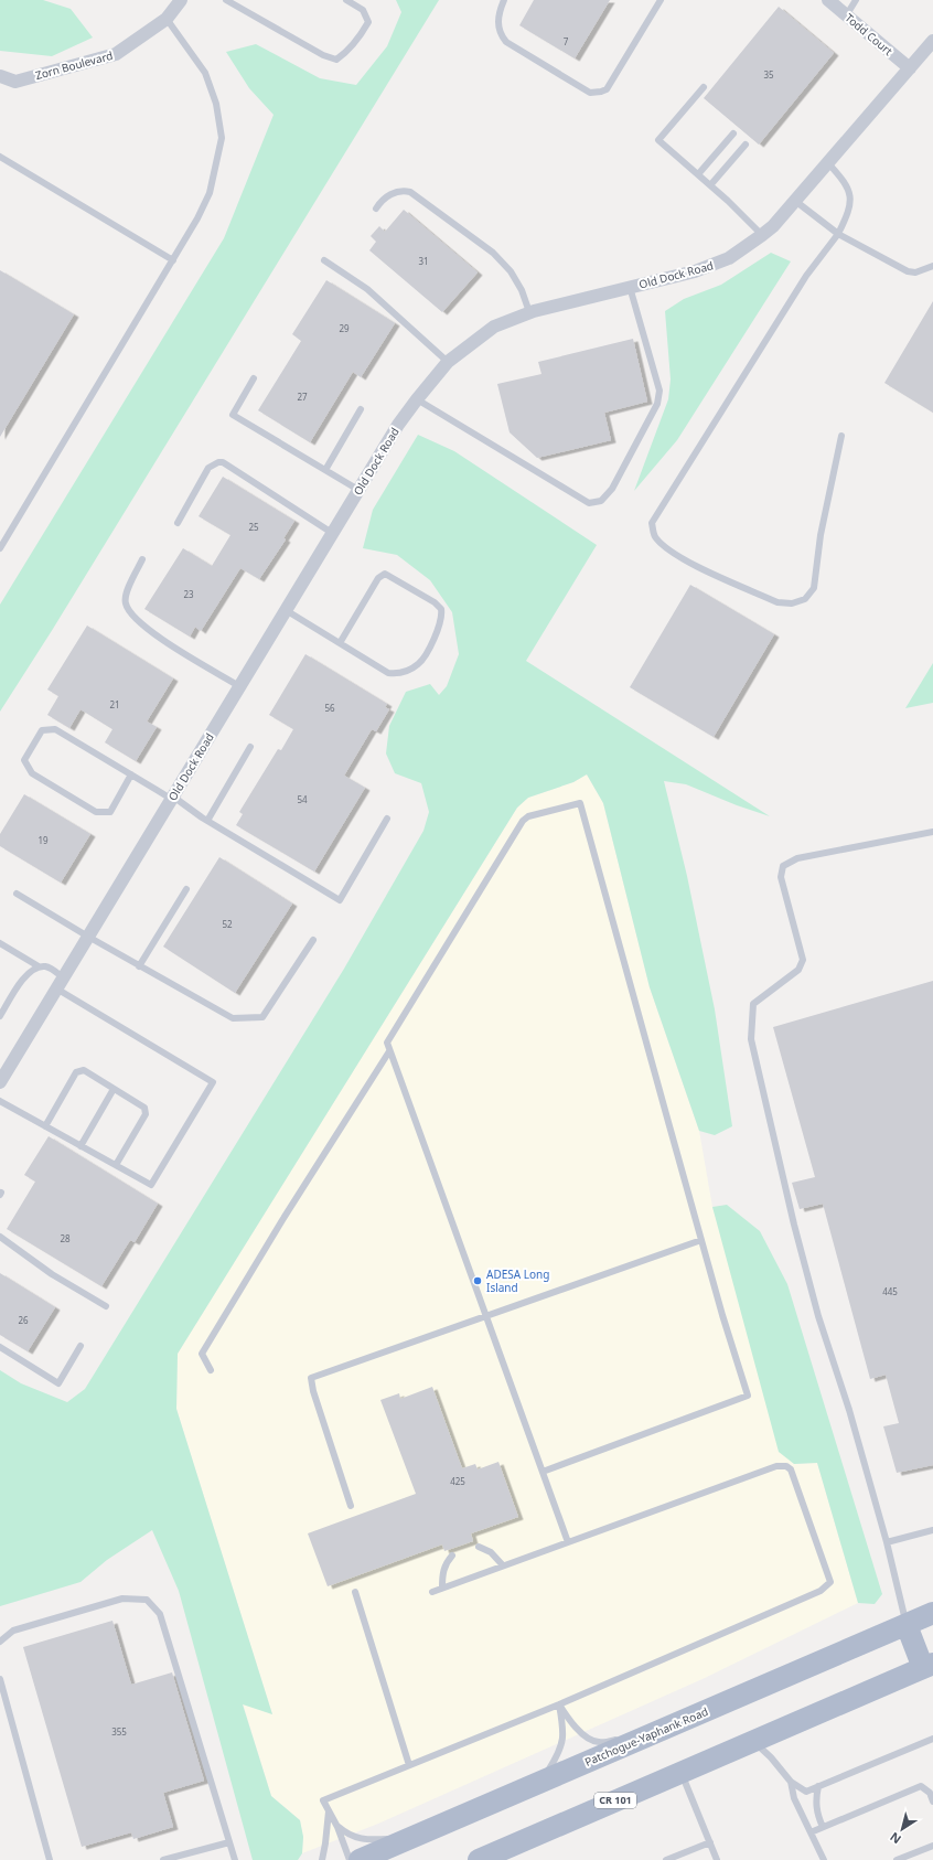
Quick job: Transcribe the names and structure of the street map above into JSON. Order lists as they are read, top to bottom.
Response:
{
  "streets": {
    "main road": ["Patchogue-Yaphank Road", "CR 101"],
    "street": ["Todd Court", "Zorn Boulevard", "Old Dock Road"]
  },
  "crossings": [
    ["Todd Court", "Old Dock Road"]
  ],
  "places": ["ADESA Long Island"],
  "house_numbers": [
    "7",
    "35",
    "31",
    "29",
    "27",
    "25",
    "23",
    "21",
    "56",
    "54",
    "19",
    "52",
    "28",
    "445",
    "26",
    "425",
    "355"
  ],
  "north": "bottom left"
}
